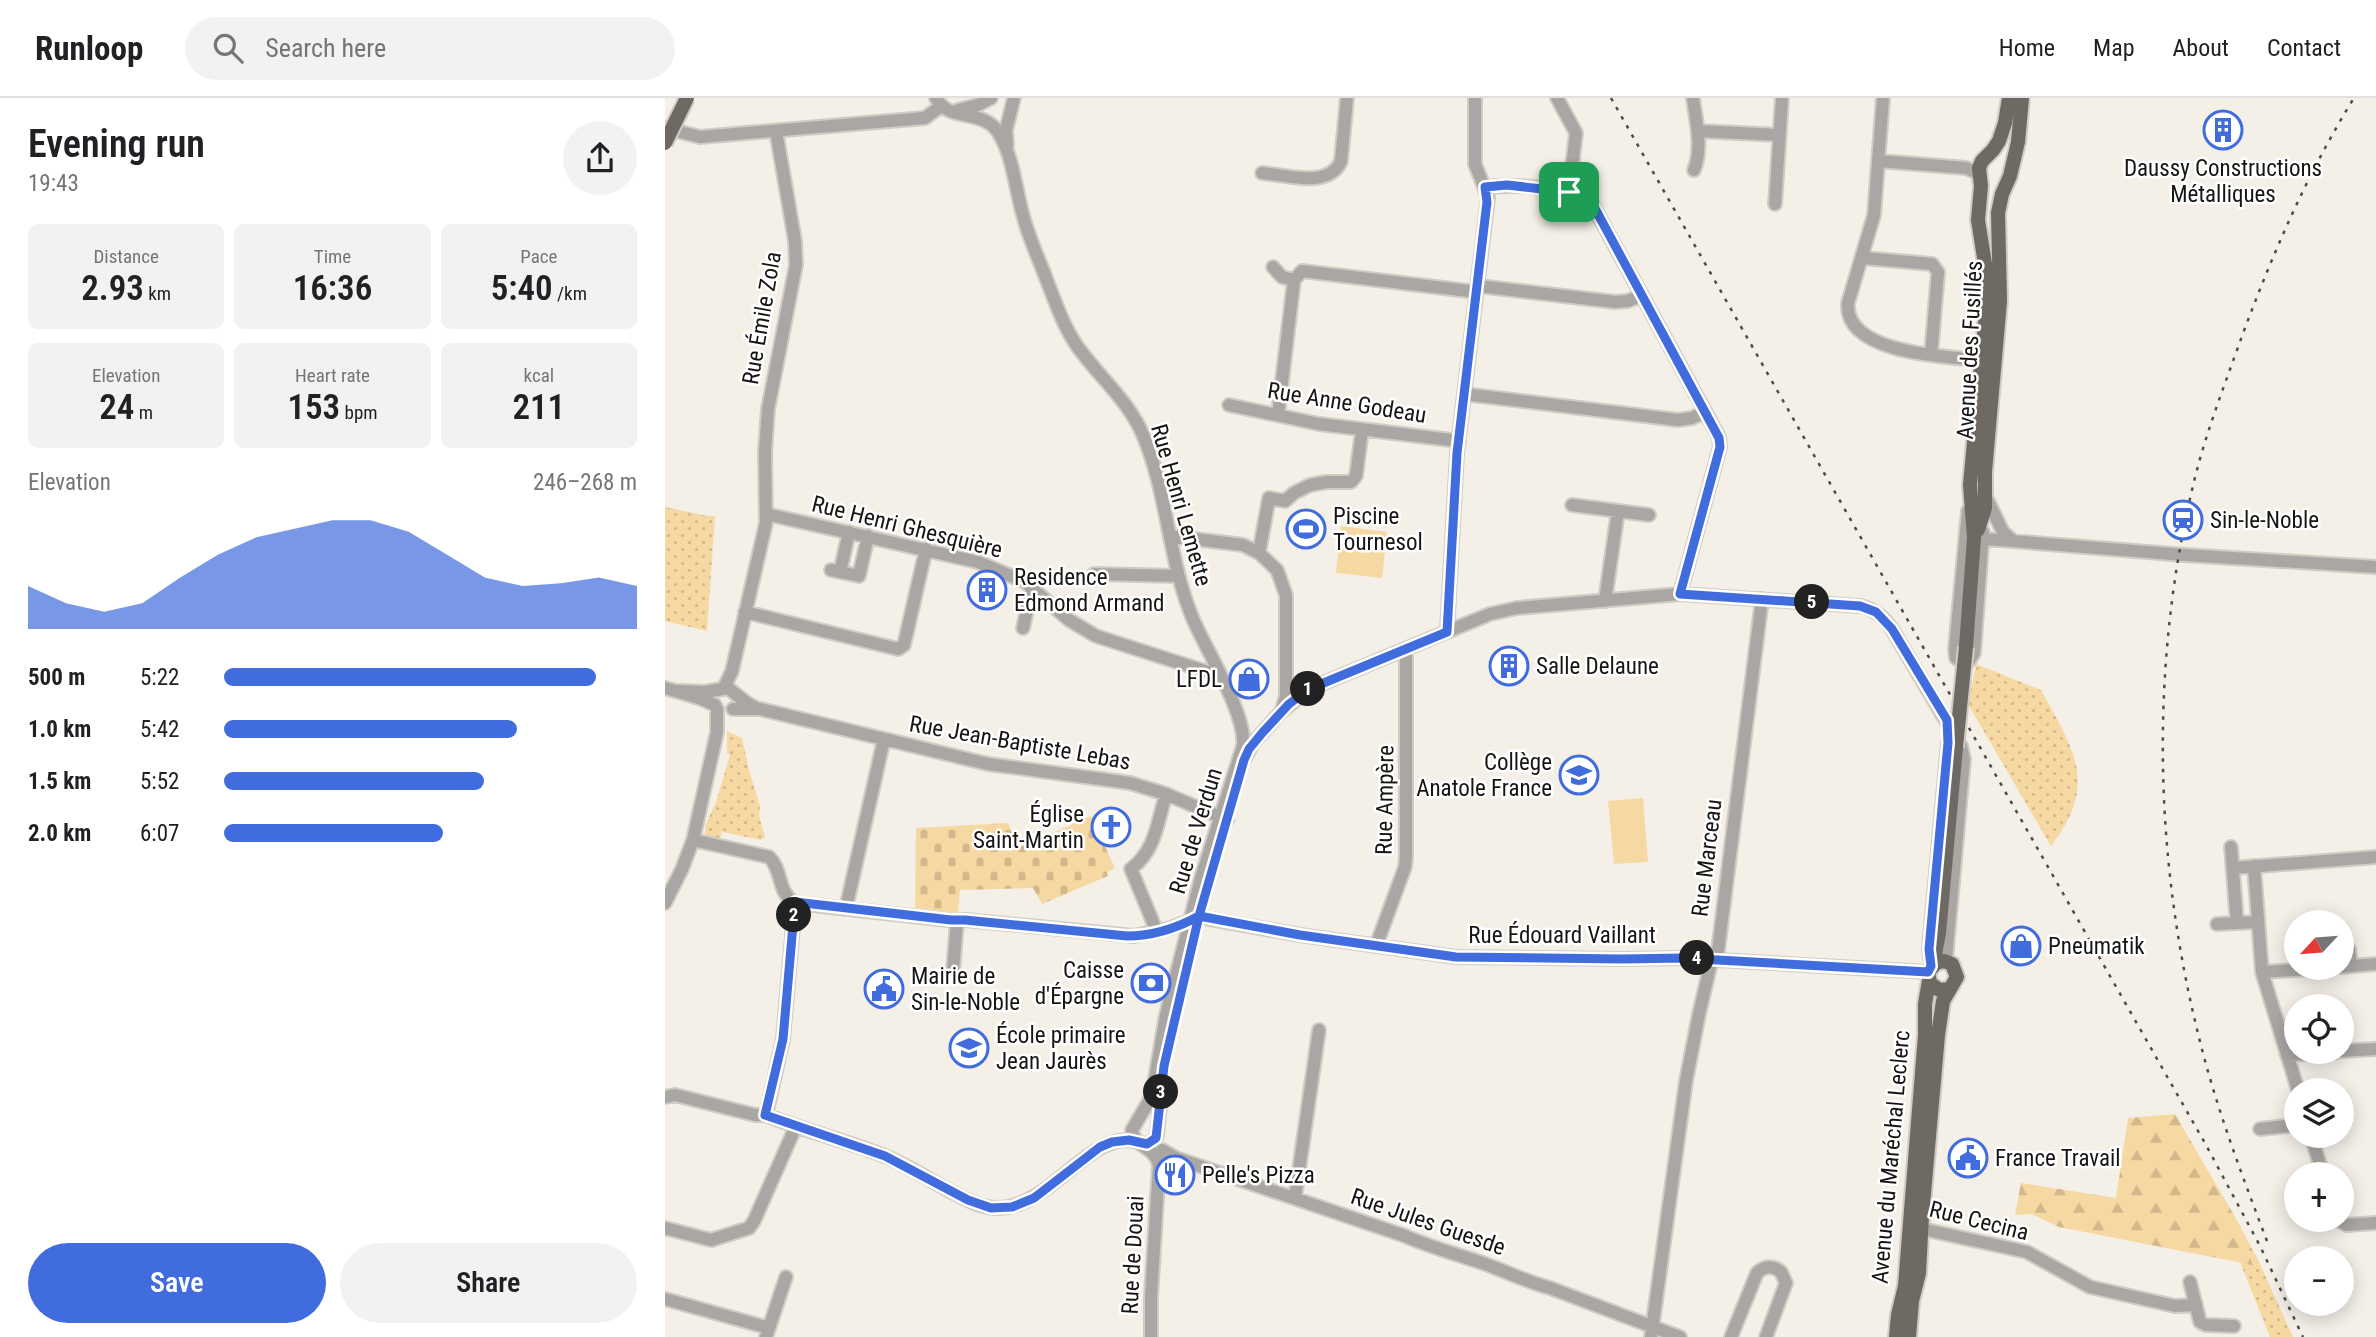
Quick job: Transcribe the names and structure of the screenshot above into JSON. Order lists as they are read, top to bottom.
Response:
{
  "streets": {
    "main road": ["Avenue des Fusillés", "Rue Édouard Vaillant", "Avenue du Maréchal Leclerc"],
    "street": [
      "Rue Émile Zola",
      "Rue Anne Godeau",
      "Rue Henri Lemette",
      "Rue Henri Ghesquière",
      "Rue Jean-Baptiste Lebas",
      "Rue Ampère",
      "Rue de Verdun",
      "Rue Marceau",
      "Rue Cecina",
      "Rue Jules Guesde",
      "Rue de Douai"
    ]
  },
  "crossings": [
    ["Rue Émile Zola", "Rue Henri Ghesquière"],
    ["Rue Émile Zola", "Rue Jean-Baptiste Lebas"],
    ["Rue Henri Lemette", "Rue Henri Ghesquière"],
    ["Rue Henri Lemette", "Rue de Verdun"],
    ["Rue Henri Ghesquière", "Rue de Verdun"],
    ["Rue Jean-Baptiste Lebas", "Rue de Verdun"],
    ["Rue Ampère", "Rue Édouard Vaillant"],
    ["Rue de Verdun", "Rue Édouard Vaillant"],
    ["Rue de Verdun", "Rue de Douai"],
    ["Rue Marceau", "Rue Édouard Vaillant"],
    ["Rue Marceau", "Rue Jules Guesde"],
    ["Rue Édouard Vaillant", "Avenue du Maréchal Leclerc"],
    ["Avenue du Maréchal Leclerc", "Rue Cecina"],
    ["Rue Jules Guesde", "Rue de Douai"]
  ],
  "places": {
    "building": ["Daussy Constructions Métalliques", "Residence Edmond Armand", "Salle Delaune"],
    "station": ["Sin-le-Noble"],
    "sports": ["Piscine Tournesol"],
    "shop": ["LFDL", "Pneumatik"],
    "school or university": ["Collège Anatole France", "École primaire Jean Jaurès"],
    "church": ["Église Saint-Martin"],
    "bank": ["Caisse d'Épargne"],
    "public building": ["Mairie de Sin-le-Noble", "France Travail"],
    "restaurant": ["Pelle's Pizza"]
  },
  "north": "bottom left",
  "page": {
    "header": "Runloop",
    "search": "Search here",
    "nav": [
      "Home",
      "Map",
      "About",
      "Contact"
    ],
    "heading": ["Evening run", "19:43"],
    "stats": [
      ["Distance", "2.93 km"],
      ["Time", "16:36"],
      ["Pace", "5:40 /km"],
      ["Elevation", "24 m"],
      ["Heart rate", "153 bpm"],
      ["kcal", "211"]
    ],
    "chart": ["Elevation", "246–268 m"],
    "pins": [
      "5",
      "1",
      "2",
      "4",
      "3"
    ],
    "list": [
      {
        "name": "500 m",
        "note": "5:22"
      },
      {
        "name": "1.0 km",
        "note": "5:42"
      },
      {
        "name": "1.5 km",
        "note": "5:52"
      },
      {
        "name": "2.0 km",
        "note": "6:07"
      }
    ],
    "map_buttons": ["+", "−"],
    "buttons": ["Save", "Share"]
  }
}
